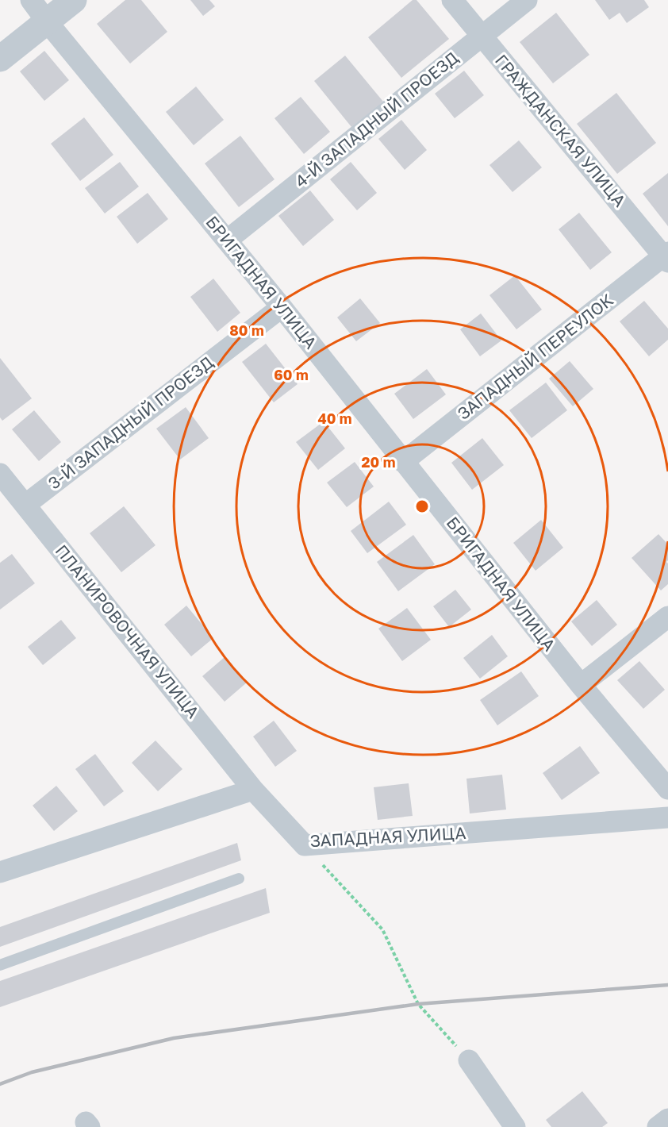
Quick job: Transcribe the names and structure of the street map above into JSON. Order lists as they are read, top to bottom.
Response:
{
  "streets": {
    "street": [
      "4-Й ЗАПАДНЫЙ ПРОЕЗД",
      "ГРАЖДАНСКАЯ УЛИЦА",
      "БРИГАДНАЯ УЛИЦА",
      "ЗАПАДНЫЙ ПЕРЕУЛОК",
      "3-Й ЗАПАДНЫЙ ПРОЕЗД",
      "ПЛАНИРОВОЧНАЯ УЛИЦА",
      "ЗАПАДНАЯ УЛИЦА"
    ]
  },
  "crossings": [
    ["4-Й ЗАПАДНЫЙ ПРОЕЗД", "ГРАЖДАНСКАЯ УЛИЦА"],
    ["4-Й ЗАПАДНЫЙ ПРОЕЗД", "БРИГАДНАЯ УЛИЦА"],
    ["ГРАЖДАНСКАЯ УЛИЦА", "ЗАПАДНЫЙ ПЕРЕУЛОК"],
    ["БРИГАДНАЯ УЛИЦА", "ЗАПАДНЫЙ ПЕРЕУЛОК"],
    ["БРИГАДНАЯ УЛИЦА", "3-Й ЗАПАДНЫЙ ПРОЕЗД"],
    ["3-Й ЗАПАДНЫЙ ПРОЕЗД", "ПЛАНИРОВОЧНАЯ УЛИЦА"],
    ["ПЛАНИРОВОЧНАЯ УЛИЦА", "ЗАПАДНАЯ УЛИЦА"]
  ],
  "rings": [
    "80 m",
    "60 m",
    "40 m",
    "20 m"
  ]
}
